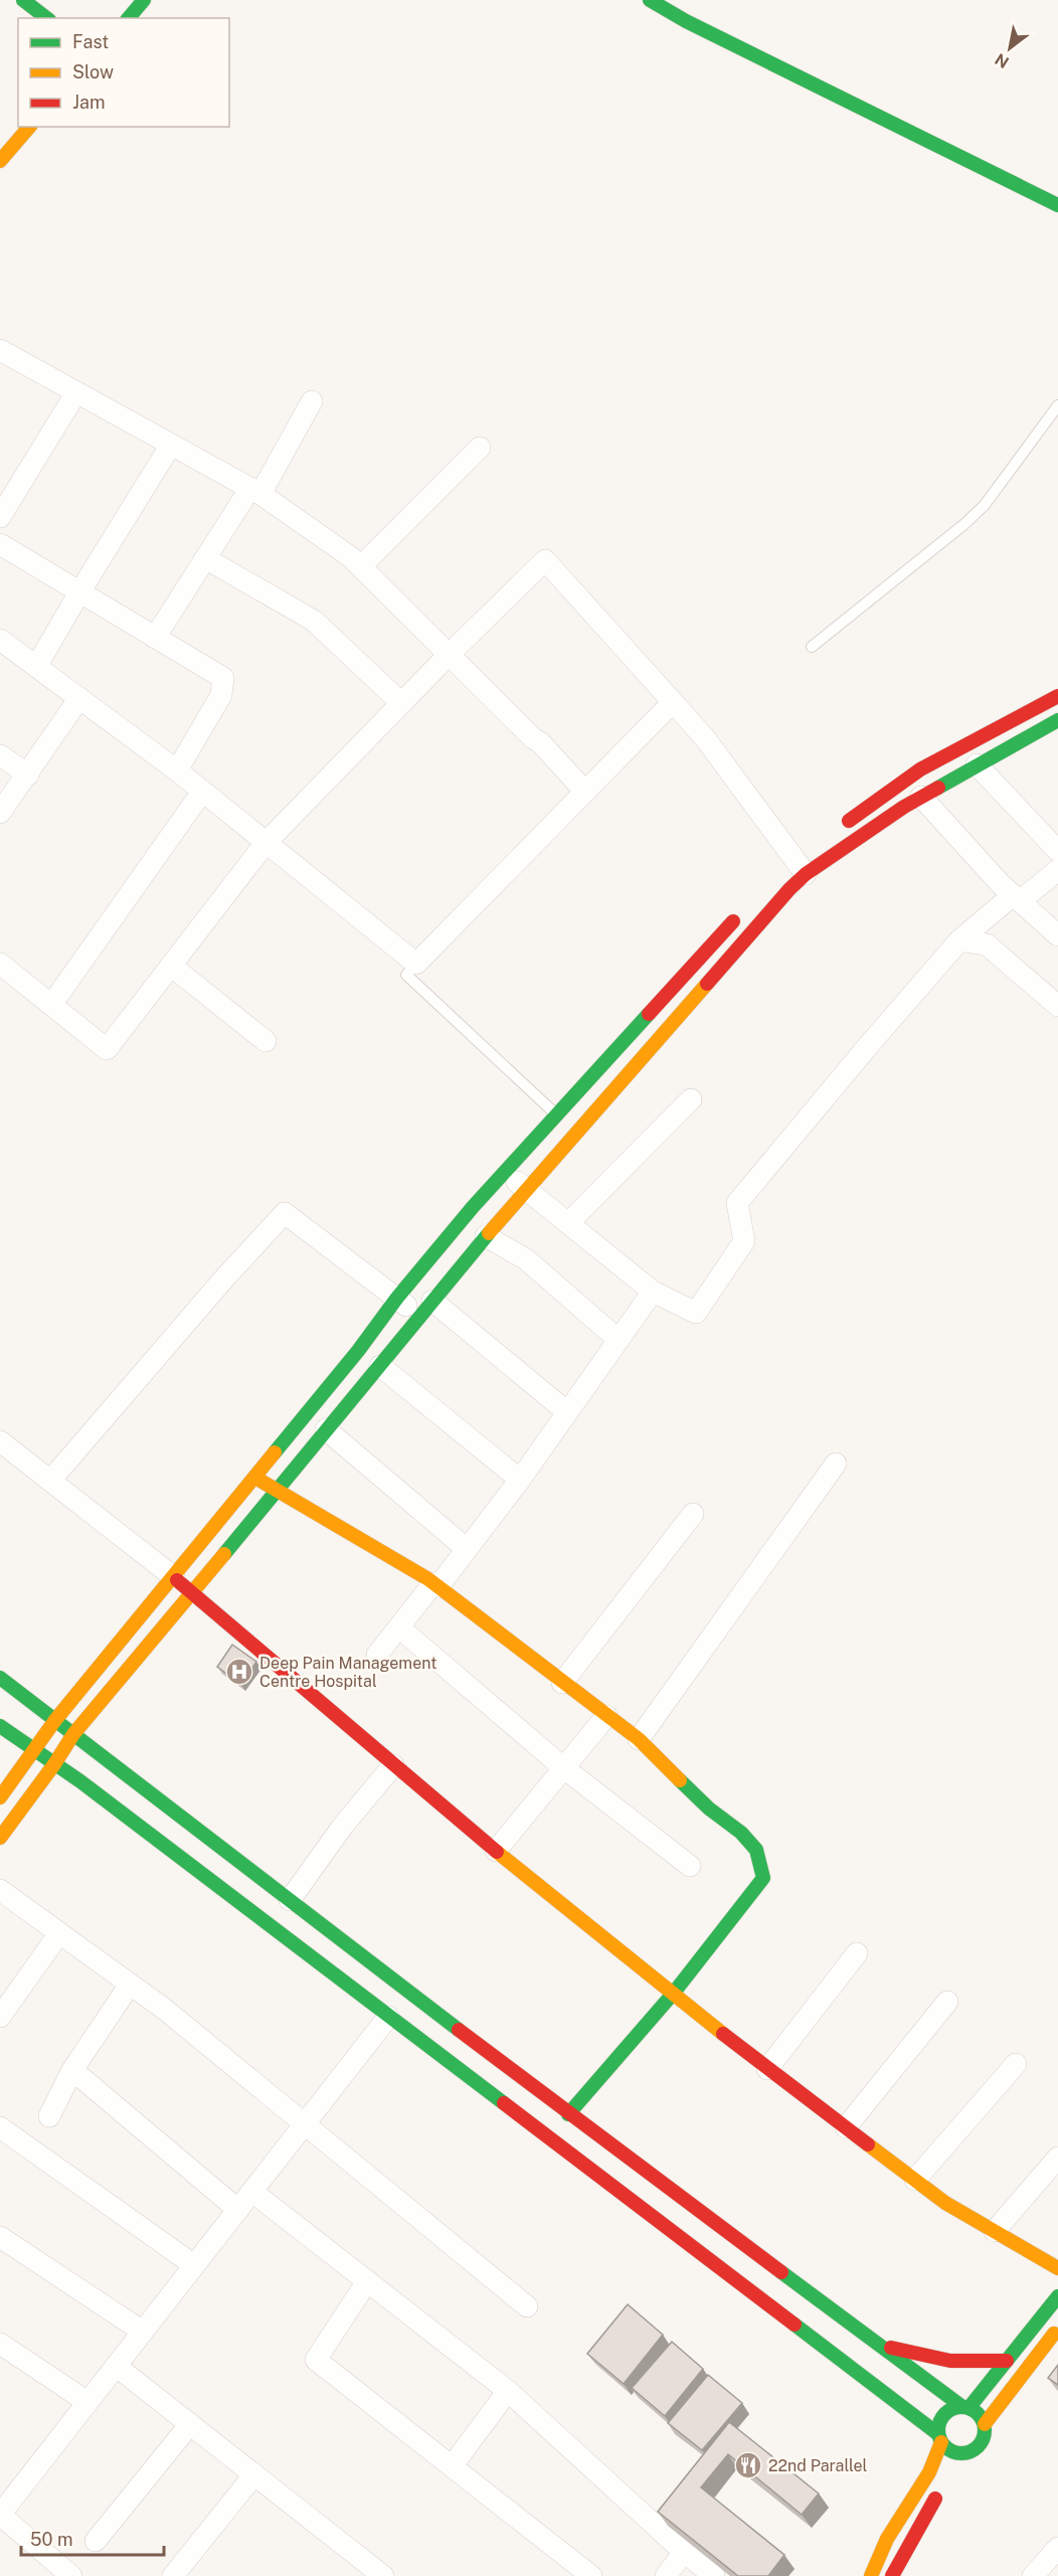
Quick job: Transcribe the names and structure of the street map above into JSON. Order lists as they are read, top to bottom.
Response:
{
  "places": {
    "hospital": ["Deep Pain Management Centre Hospital"],
    "restaurant": ["22nd Parallel"]
  },
  "legend": ["Fast", "Slow", "Jam"],
  "scale_bar": "50 m",
  "north": "bottom left"
}
